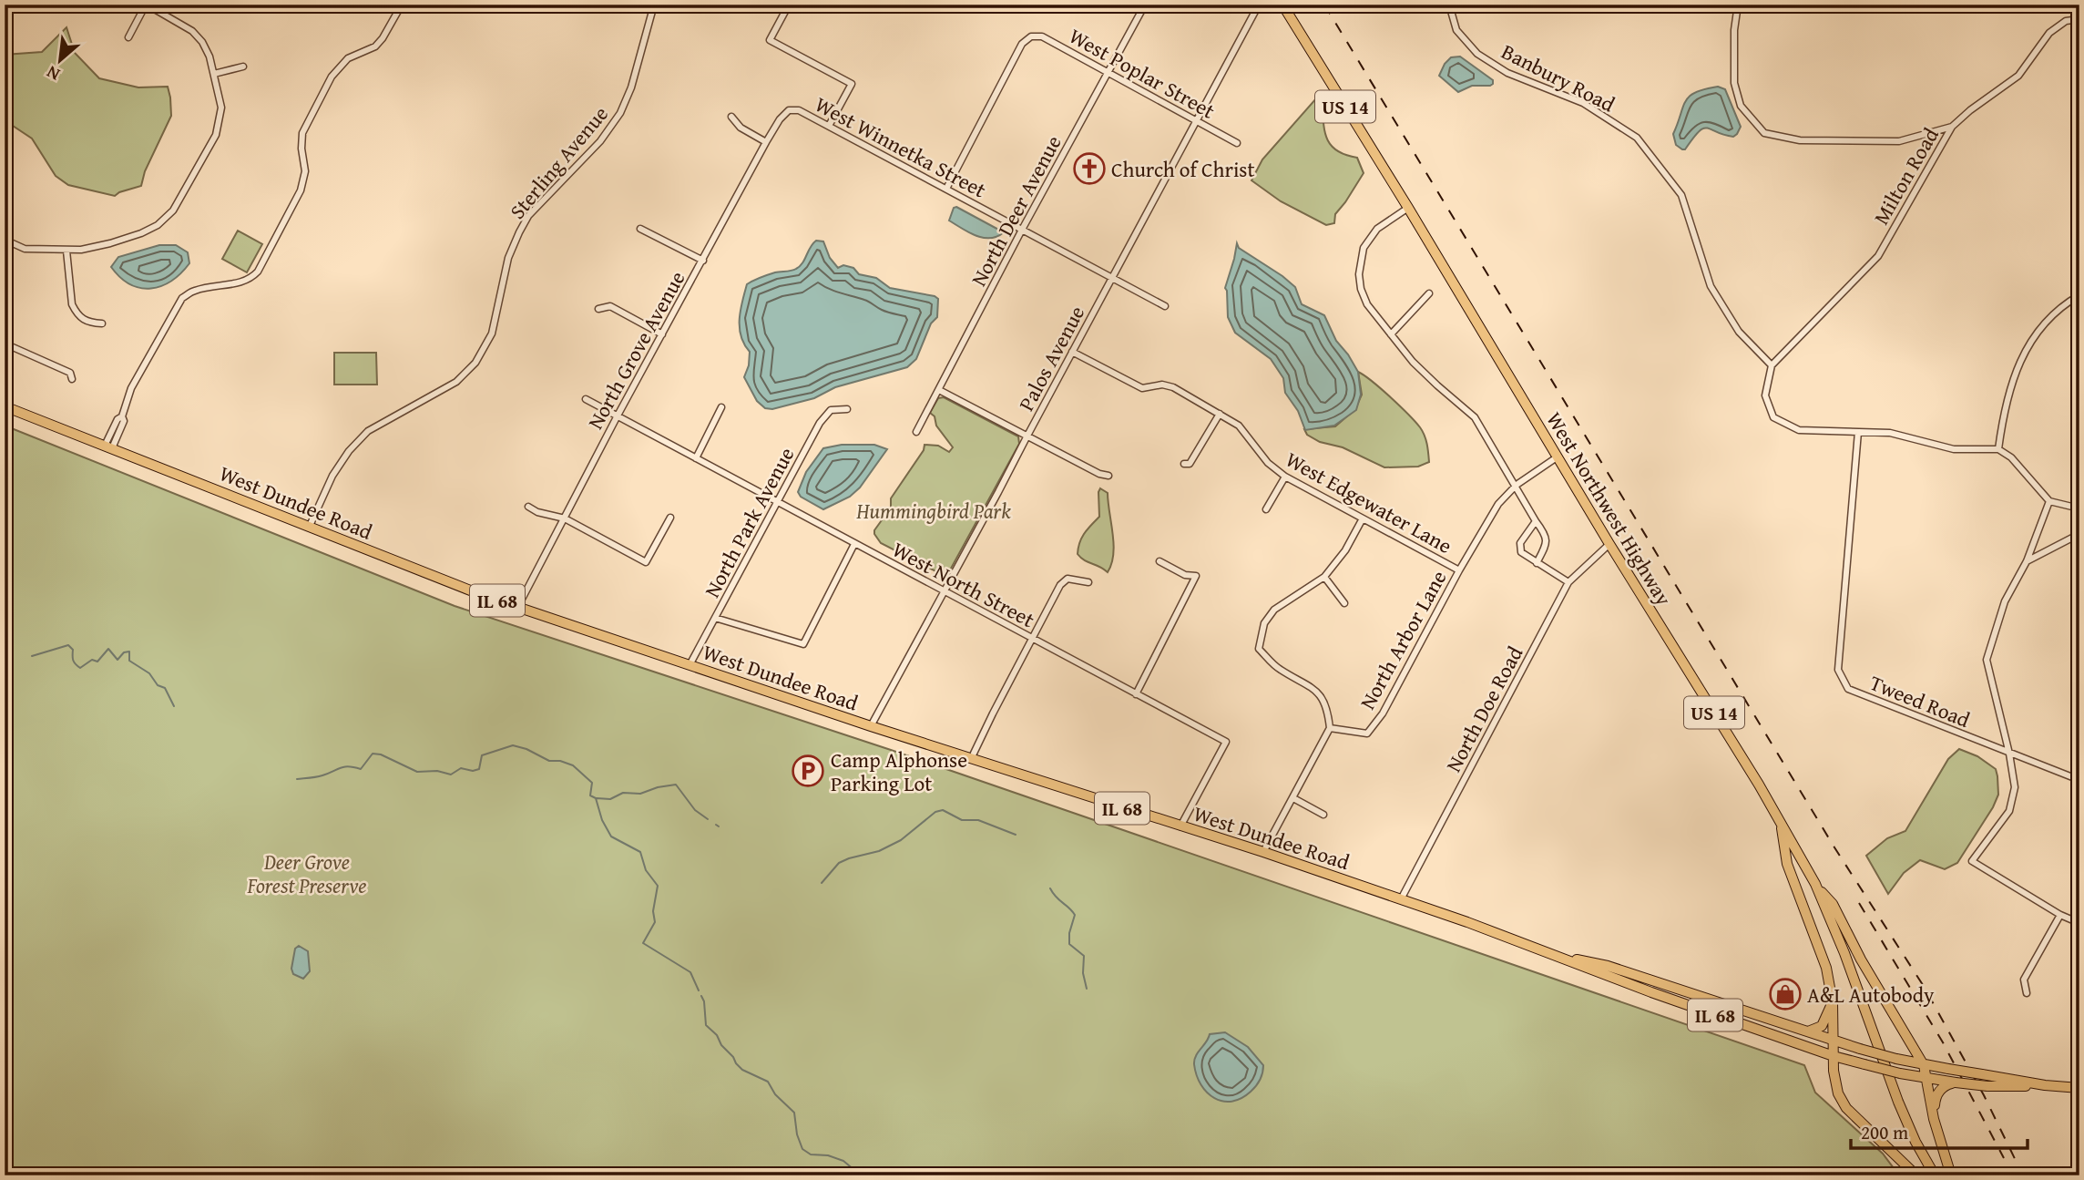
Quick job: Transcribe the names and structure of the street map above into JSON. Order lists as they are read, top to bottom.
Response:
{
  "streets": {
    "main road": [
      "US 14",
      "West Dundee Road",
      "West Northwest Highway",
      "IL 68"
    ],
    "street": [
      "West Poplar Street",
      "Banbury Road",
      "West Winnetka Street",
      "Sterling Avenue",
      "Milton Road",
      "North Deer Avenue",
      "North Grove Avenue",
      "Palos Avenue",
      "West Edgewater Lane",
      "North Park Avenue",
      "West North Street",
      "North Arbor Lane",
      "Tweed Road",
      "North Doe Road"
    ]
  },
  "crossings": [
    ["West Poplar Street", "West Winnetka Street"],
    ["West Poplar Street", "North Deer Avenue"],
    ["West Poplar Street", "Palos Avenue"],
    ["Banbury Road", "Milton Road"],
    ["West Winnetka Street", "North Deer Avenue"],
    ["West Winnetka Street", "North Grove Avenue"],
    ["West Winnetka Street", "Palos Avenue"],
    ["Sterling Avenue", "West Dundee Road"],
    ["North Grove Avenue", "West Dundee Road"],
    ["North Grove Avenue", "West North Street"],
    ["Palos Avenue", "West Dundee Road"],
    ["Palos Avenue", "West Edgewater Lane"],
    ["Palos Avenue", "West North Street"],
    ["West Dundee Road", "North Park Avenue"],
    ["West Dundee Road", "West North Street"],
    ["West Dundee Road", "IL 68"],
    ["West Dundee Road", "North Doe Road"],
    ["West Edgewater Lane", "North Arbor Lane"],
    ["West Northwest Highway", "North Arbor Lane"],
    ["West Northwest Highway", "North Doe Road"],
    ["North Park Avenue", "West North Street"]
  ],
  "parks": ["Hummingbird Park", "Deer Grove Forest Preserve"],
  "places": {
    "church": ["Church of Christ"],
    "parking": ["Camp Alphonse Parking Lot"],
    "shop": ["A&L Autobody"]
  },
  "scale_bar": "200 m",
  "north": "bottom left"
}
